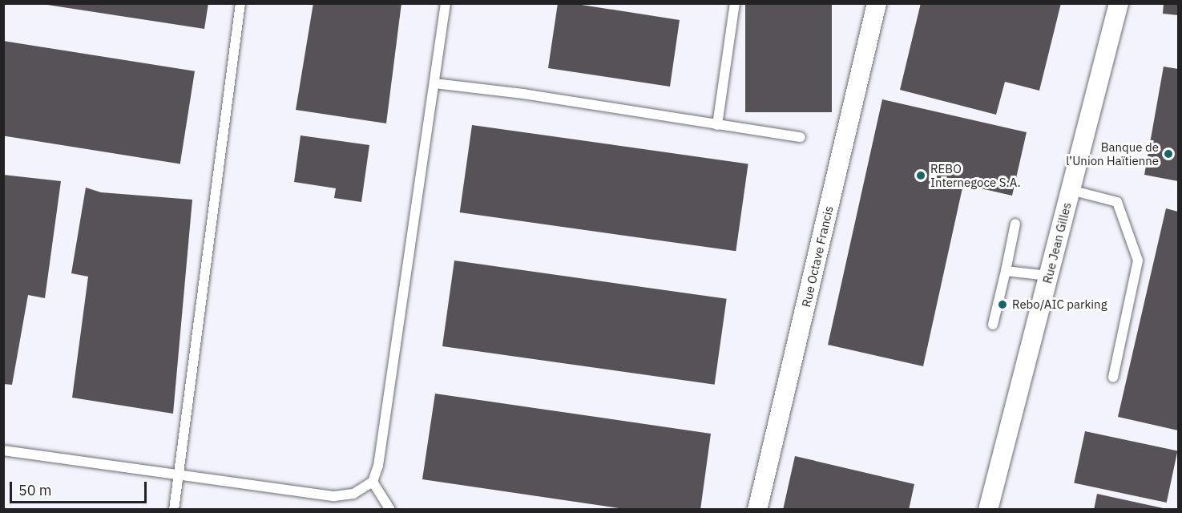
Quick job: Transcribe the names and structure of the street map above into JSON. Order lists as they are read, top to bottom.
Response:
{
  "streets": {
    "street": ["Rue Jean Gilles", "Rue Octave Francis"]
  },
  "places": ["Banque de l’Union Haïtienne", "REBO Internegoce S.A.", "Rebo/AIC parking"],
  "scale_bar": "50 m"
}
